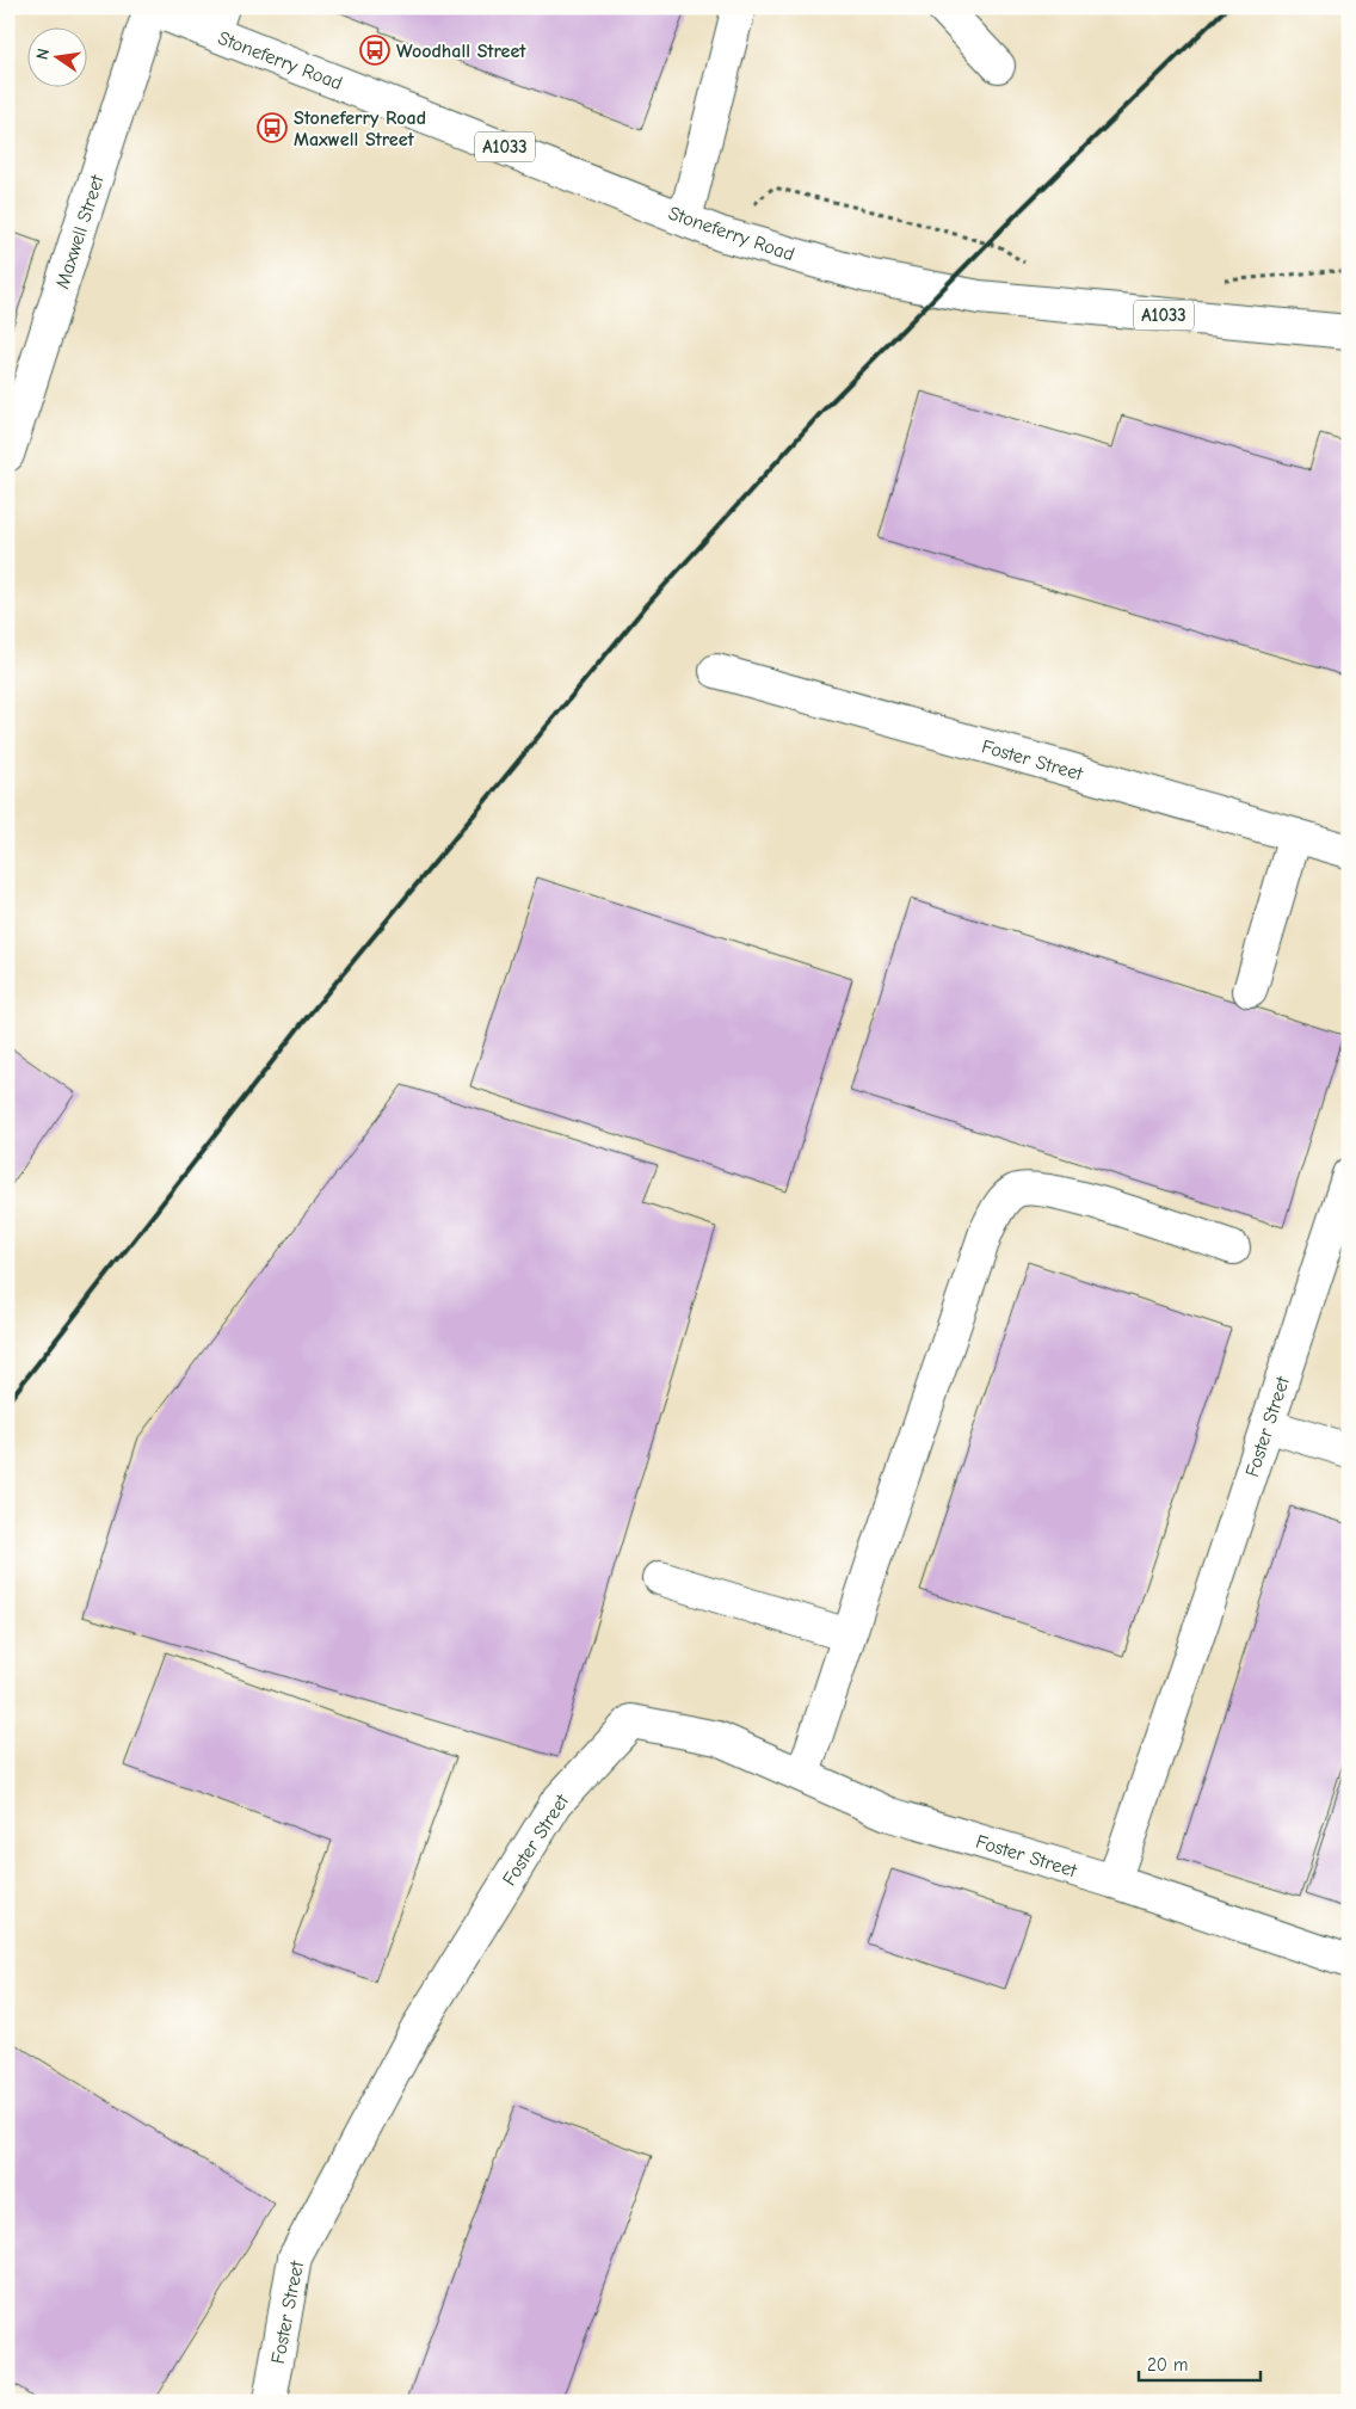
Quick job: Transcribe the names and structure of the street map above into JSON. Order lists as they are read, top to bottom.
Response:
{
  "streets": {
    "main road": [
      "Stoneferry Road",
      "A1033",
      "Maxwell Street",
      "Foster Street"
    ]
  },
  "crossings": [
    ["Stoneferry Road", "Maxwell Street"]
  ],
  "places": {
    "bus stop": ["Woodhall Street", "Stoneferry Road Maxwell Street"]
  },
  "scale_bar": "20 m",
  "north": "left"
}
